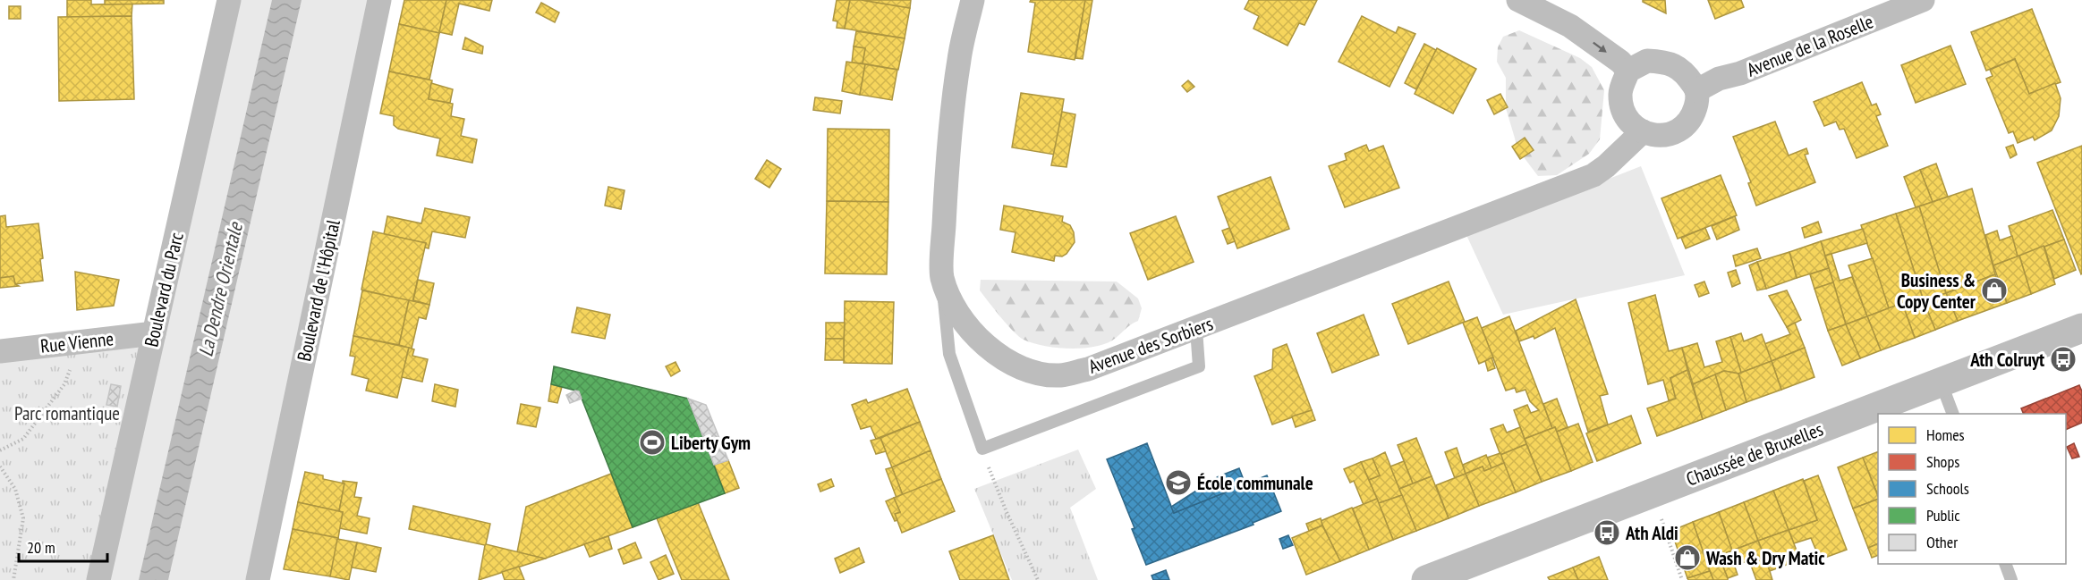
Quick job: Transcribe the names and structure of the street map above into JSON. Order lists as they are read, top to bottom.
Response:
{
  "streets": {
    "street": [
      "Avenue de la Roselle",
      "Boulevard du Parc",
      "Boulevard de l'Hôpital",
      "Rue Vienne",
      "Avenue des Sorbiers",
      "Chaussée de Bruxelles"
    ]
  },
  "crossings": [
    ["Avenue de la Roselle", "Avenue des Sorbiers"],
    ["Boulevard du Parc", "Rue Vienne"]
  ],
  "water": ["La Dendre Orientale"],
  "parks": ["Parc romantique"],
  "places": {
    "shop": ["Business & Copy Center", "Wash & Dry Matic"],
    "bus stop": ["Ath Colruyt", "Ath Aldi"],
    "sports": ["Liberty Gym"],
    "school or university": ["École communale"]
  },
  "legend": [
    "Homes",
    "Shops",
    "Schools",
    "Public",
    "Other"
  ],
  "scale_bar": "20 m"
}
